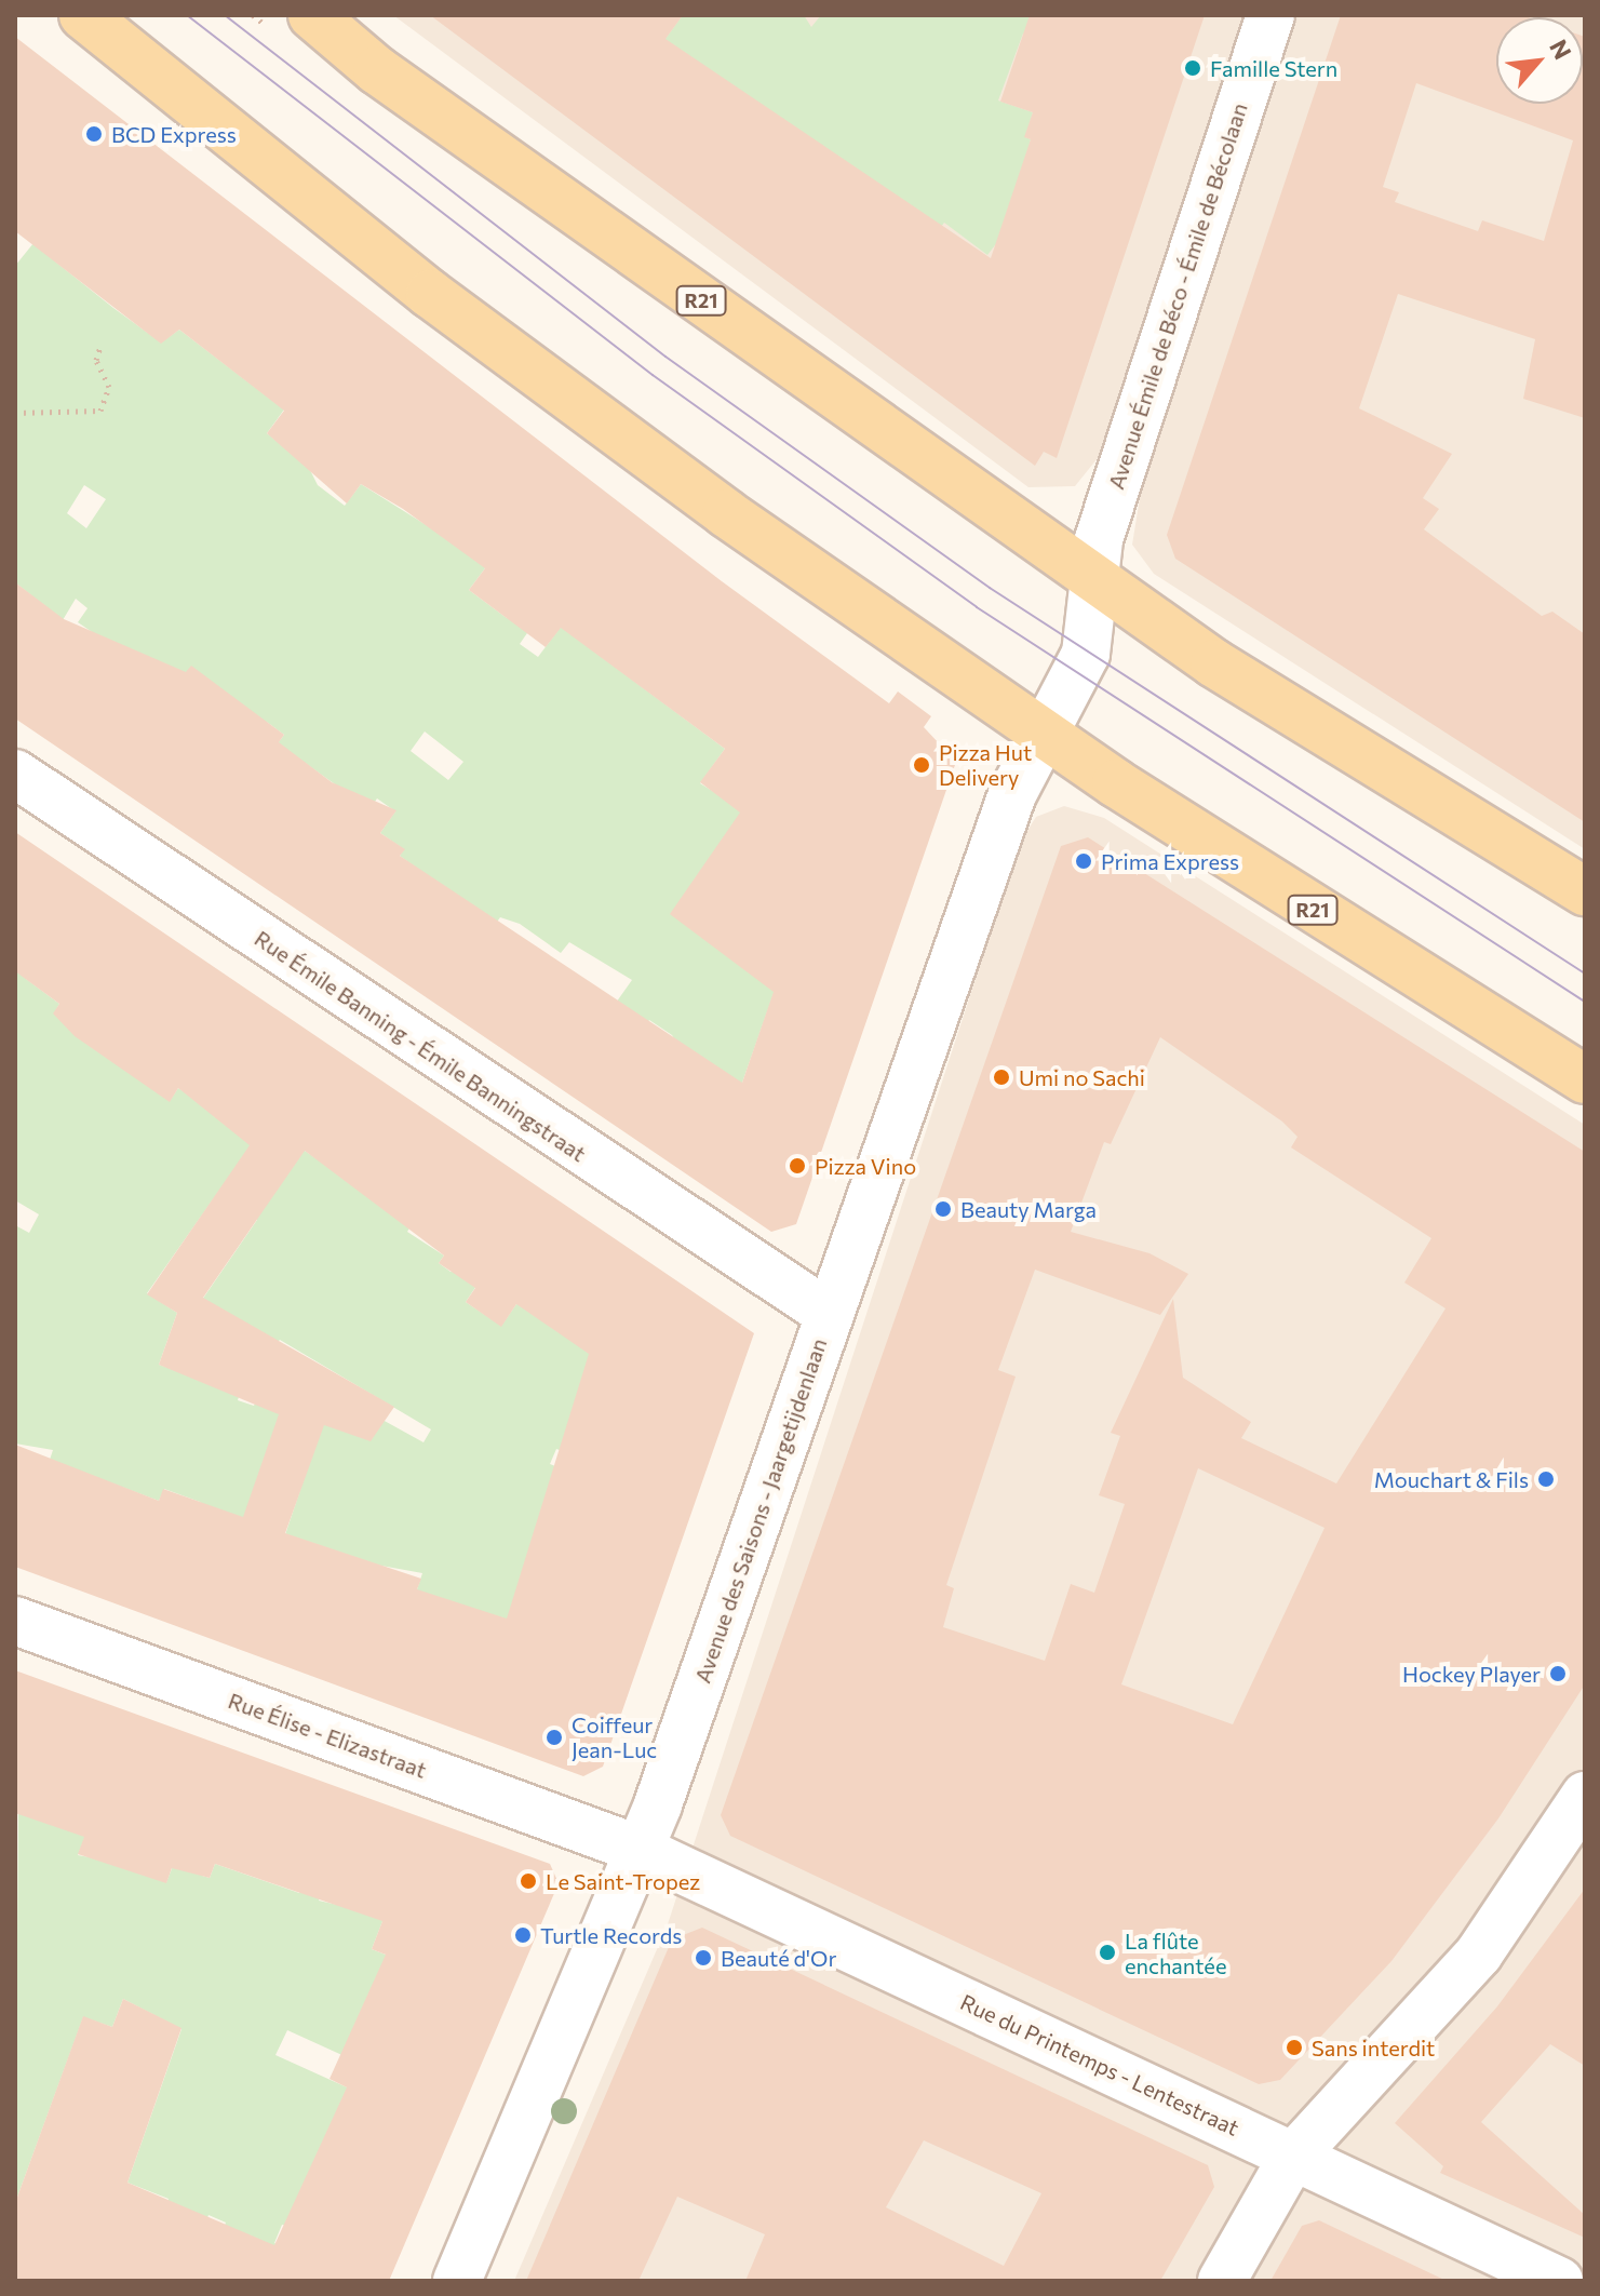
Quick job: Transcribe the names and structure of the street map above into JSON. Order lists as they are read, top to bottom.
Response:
{
  "streets": {
    "main road": ["R21"],
    "street": [
      "Avenue Émile de Béco - Émile de Bécolaan",
      "Rue Émile Banning - Émile Banningstraat",
      "Avenue des Saisons - Jaargetijdenlaan",
      "Rue Élise - Elizastraat",
      "Rue du Printemps - Lentestraat"
    ]
  },
  "crossings": [
    ["Avenue Émile de Béco - Émile de Bécolaan", "R21"],
    ["Avenue Émile de Béco - Émile de Bécolaan", "Avenue des Saisons - Jaargetijdenlaan"],
    ["R21", "Avenue des Saisons - Jaargetijdenlaan"],
    ["Rue Émile Banning - Émile Banningstraat", "Avenue des Saisons - Jaargetijdenlaan"],
    ["Avenue des Saisons - Jaargetijdenlaan", "Rue Élise - Elizastraat"],
    ["Avenue des Saisons - Jaargetijdenlaan", "Rue du Printemps - Lentestraat"],
    ["Rue Élise - Elizastraat", "Rue du Printemps - Lentestraat"]
  ],
  "places": [
    "Famille Stern",
    "BCD Express",
    "Pizza Hut Delivery",
    "Prima Express",
    "Umi no Sachi",
    "Pizza Vino",
    "Beauty Marga",
    "Mouchart & Fils",
    "Hockey Player",
    "Coiffeur Jean-Luc",
    "Le Saint-Tropez",
    "Turtle Records",
    "La flûte enchantée",
    "Beauté d'Or",
    "Sans interdit"
  ],
  "north": "top right"
}
